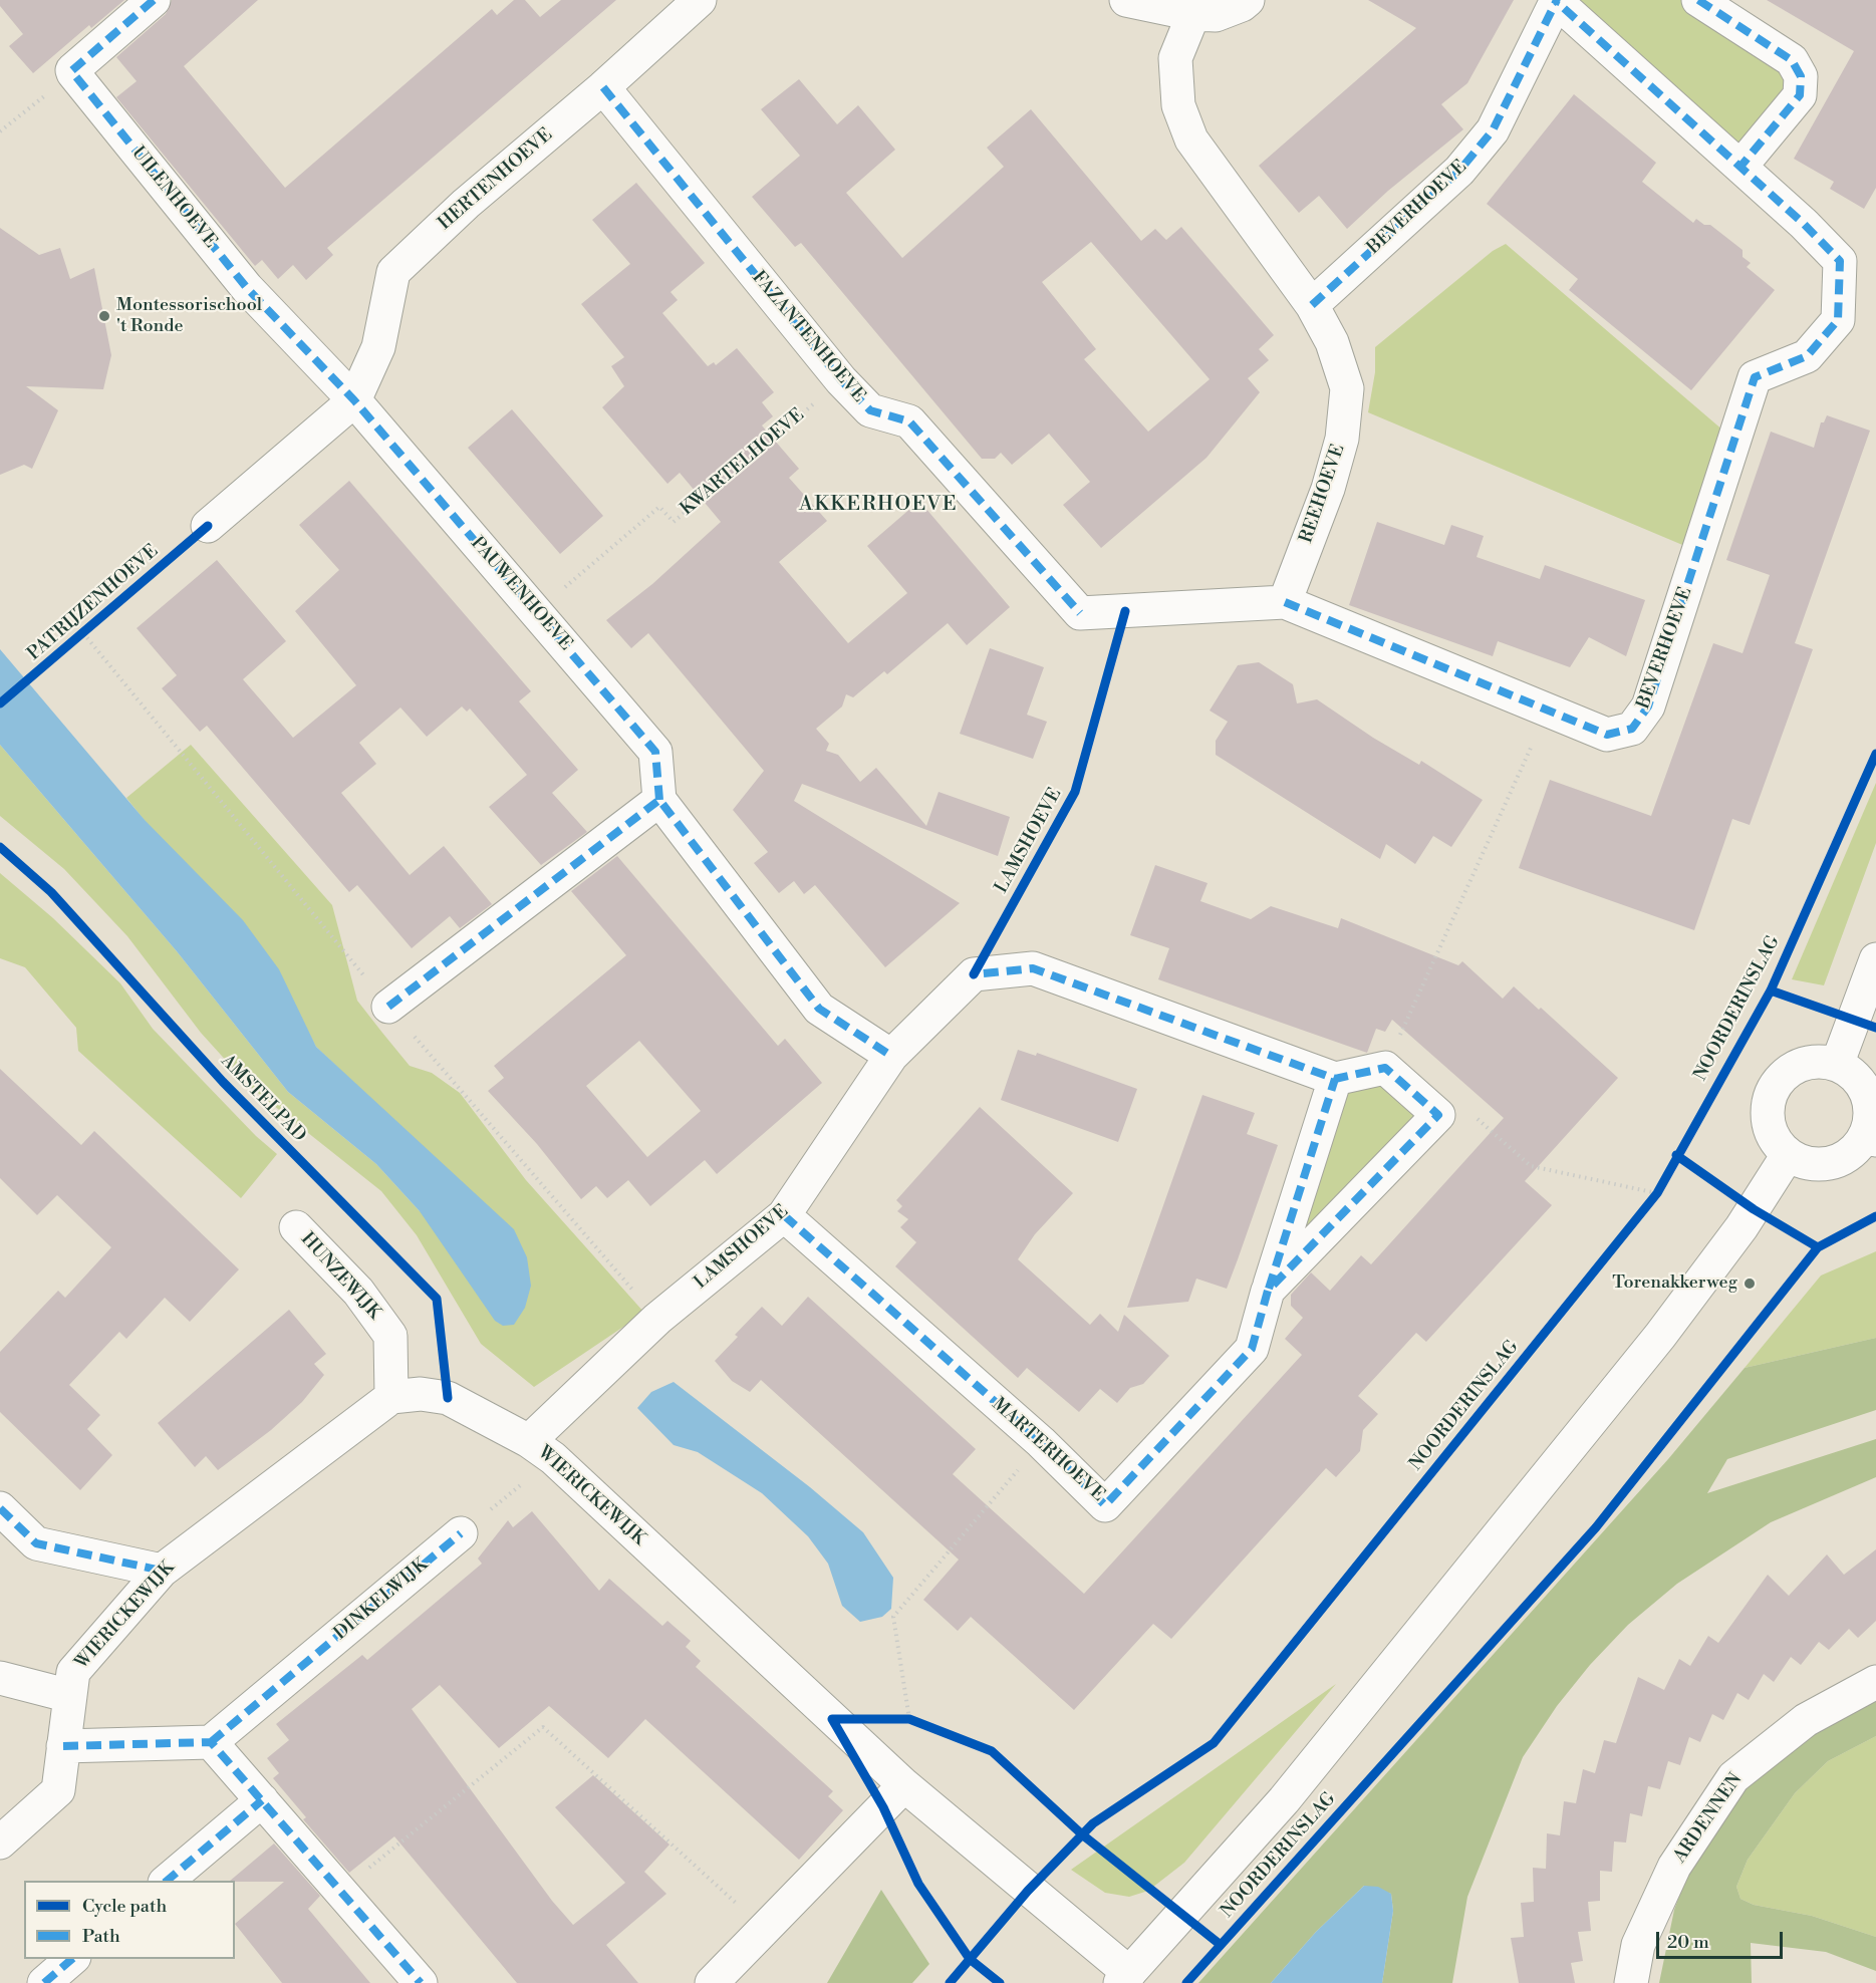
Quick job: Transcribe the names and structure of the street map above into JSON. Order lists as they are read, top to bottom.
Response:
{
  "streets": {
    "street": [
      "HERTENHOEVE",
      "UILENHOEVE",
      "BEVERHOEVE",
      "FAZANTENHOEVE",
      "REEHOEVE",
      "PAUWENHOEVE",
      "LAMSHOEVE",
      "NOORDERINSLAG",
      "HUNZEWIJK",
      "MARTERHOEVE",
      "WIERICKEWIJK",
      "DINKELWIJK",
      "ARDENNEN"
    ],
    "path": ["KWARTELHOEVE"],
    "cycle path": ["PATRIJZENHOEVE", "AMSTELPAD"]
  },
  "crossings": [
    ["HERTENHOEVE", "UILENHOEVE"],
    ["HERTENHOEVE", "FAZANTENHOEVE"],
    ["HERTENHOEVE", "PAUWENHOEVE"],
    ["UILENHOEVE", "PAUWENHOEVE"],
    ["BEVERHOEVE", "FAZANTENHOEVE"],
    ["BEVERHOEVE", "REEHOEVE"],
    ["FAZANTENHOEVE", "KWARTELHOEVE"],
    ["FAZANTENHOEVE", "REEHOEVE"],
    ["KWARTELHOEVE", "PAUWENHOEVE"],
    ["LAMSHOEVE", "MARTERHOEVE"],
    ["LAMSHOEVE", "WIERICKEWIJK"],
    ["NOORDERINSLAG", "WIERICKEWIJK"],
    ["HUNZEWIJK", "WIERICKEWIJK"]
  ],
  "districts": ["AKKERHOEVE"],
  "places": ["Montessorischool 't Ronde", "Torenakkerweg"],
  "legend": ["Cycle path", "Path"],
  "scale_bar": "20 m"
}
